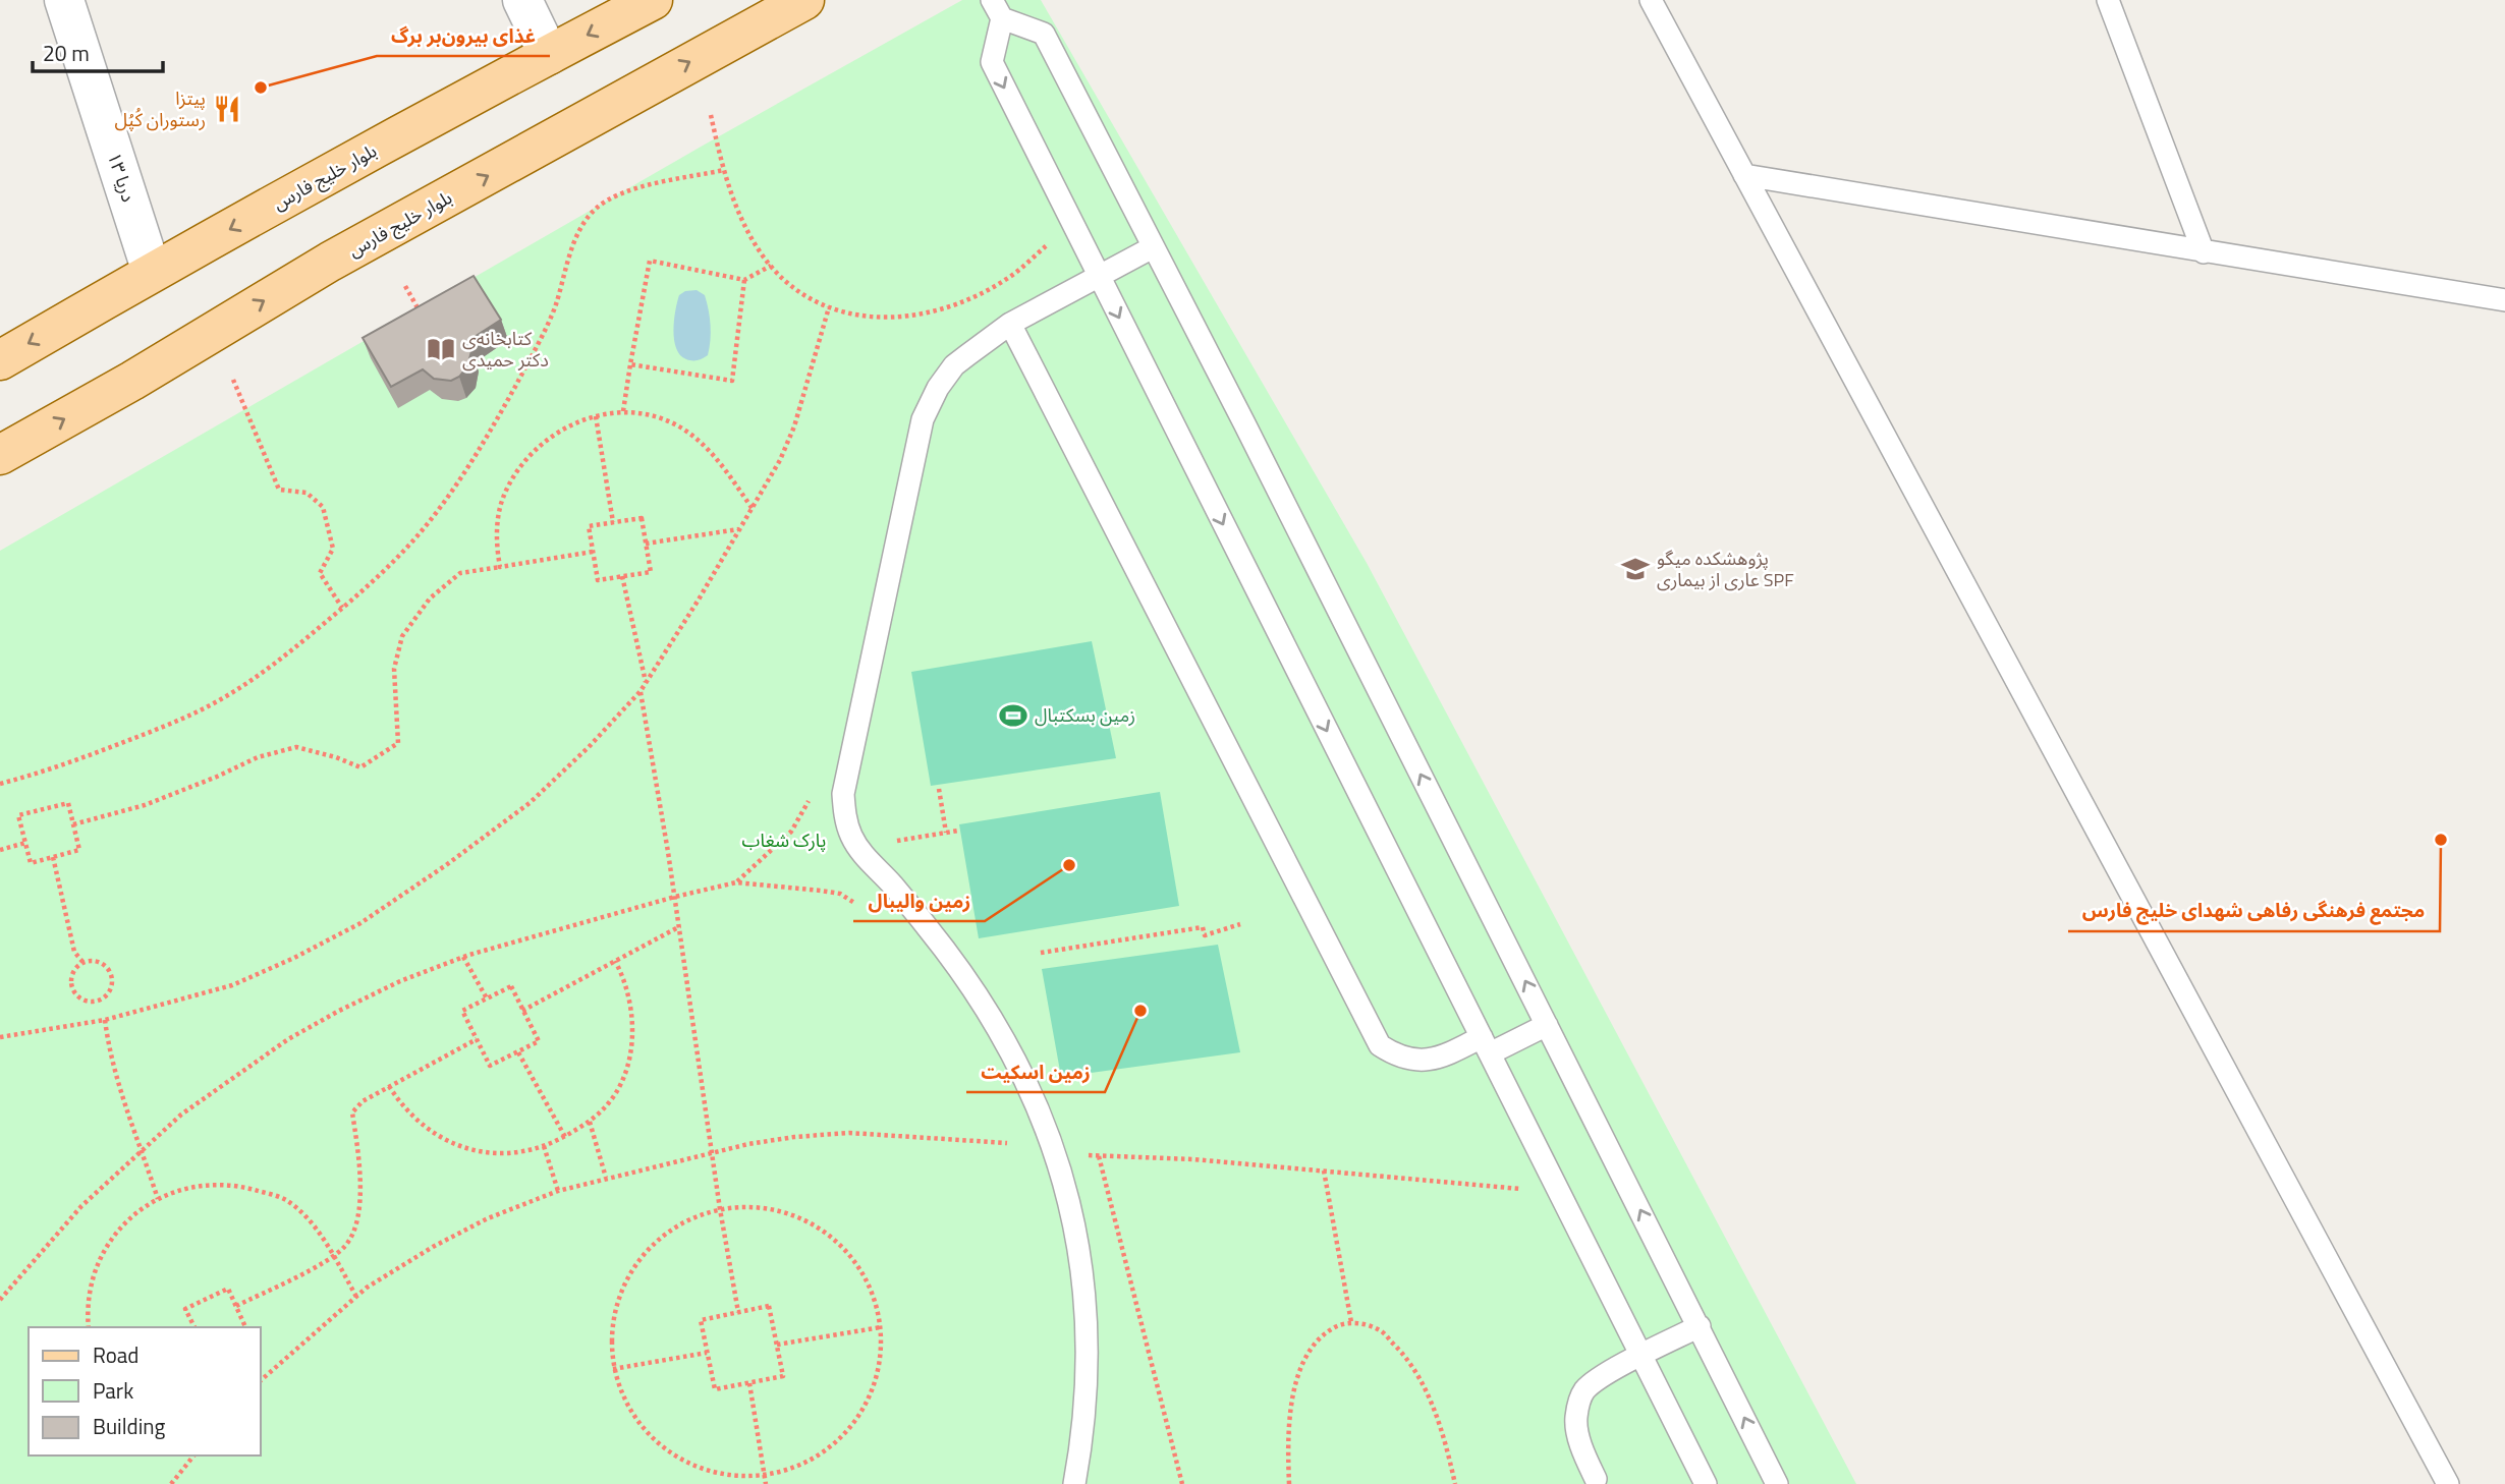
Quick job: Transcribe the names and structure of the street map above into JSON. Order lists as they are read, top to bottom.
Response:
{
  "streets": {
    "main road": ["بلوار خلیج‌ فارس", "بلوار خلیج ‌فارس"],
    "street": ["دریا ۱۳"]
  },
  "crossings": [
    ["دریا ۱۳", "بلوار خلیج‌ فارس"]
  ],
  "one_way": ["بلوار خلیج‌ فارس", "بلوار خلیج ‌فارس"],
  "parks": ["پارک شغاب"],
  "places": {
    "other": [
      "غذای بیرون‌بر برگ",
      "مجتمع فرهنگی رفاهی شهدای خلیج فارس",
      "زمین والیبال",
      "زمین اسکیت"
    ],
    "restaurant": ["پیتزا رستوران کُپُل"],
    "library": ["کتابخانه‌ی دکتر حمیدی"],
    "school or university": ["پژوهشکده میگو عاری از بیماری SPF"],
    "sports": ["زمین بسکتبال"]
  },
  "legend": ["Road", "Park", "Building"],
  "scale_bar": "20 m"
}
